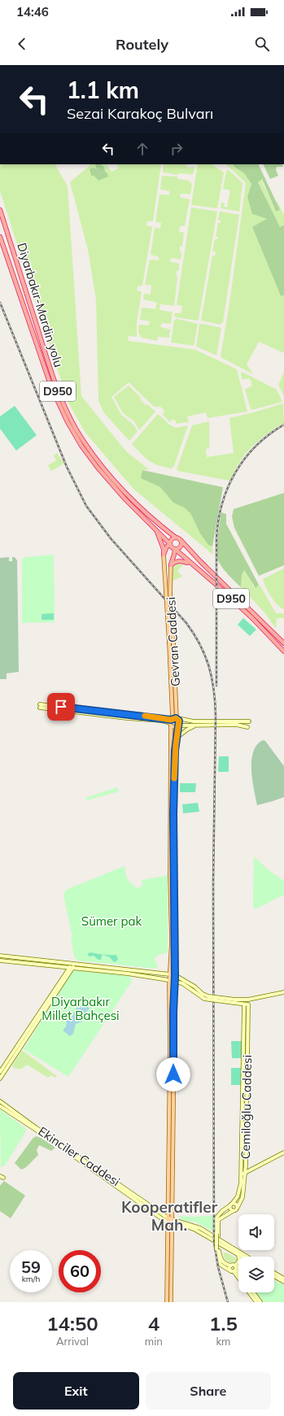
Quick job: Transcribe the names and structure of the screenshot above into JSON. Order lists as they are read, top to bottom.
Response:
{
  "streets": {
    "highway": ["Diyarbakır-Mardin yolu", "D950"],
    "main road": ["Gevran Caddesi", "Cemiloğlu Caddesi", "Ekinciler Caddesi"]
  },
  "crossings": [
    ["Diyarbakır-Mardin yolu", "D950"]
  ],
  "districts": ["Kooperatifler Mah."],
  "parks": ["Sümer pak", "Diyarbakır Millet Bahçesi"],
  "page": {
    "status": "14:46",
    "header": "Routely",
    "turn": ["1.1 km", "Sezai Karakoç Bulvarı"],
    "speed": "59 km/h",
    "limit": "60",
    "eta": [
      "14:50",
      "Arrival",
      "4",
      "min",
      "1.5",
      "km"
    ],
    "buttons": ["Exit", "Share"]
  }
}
